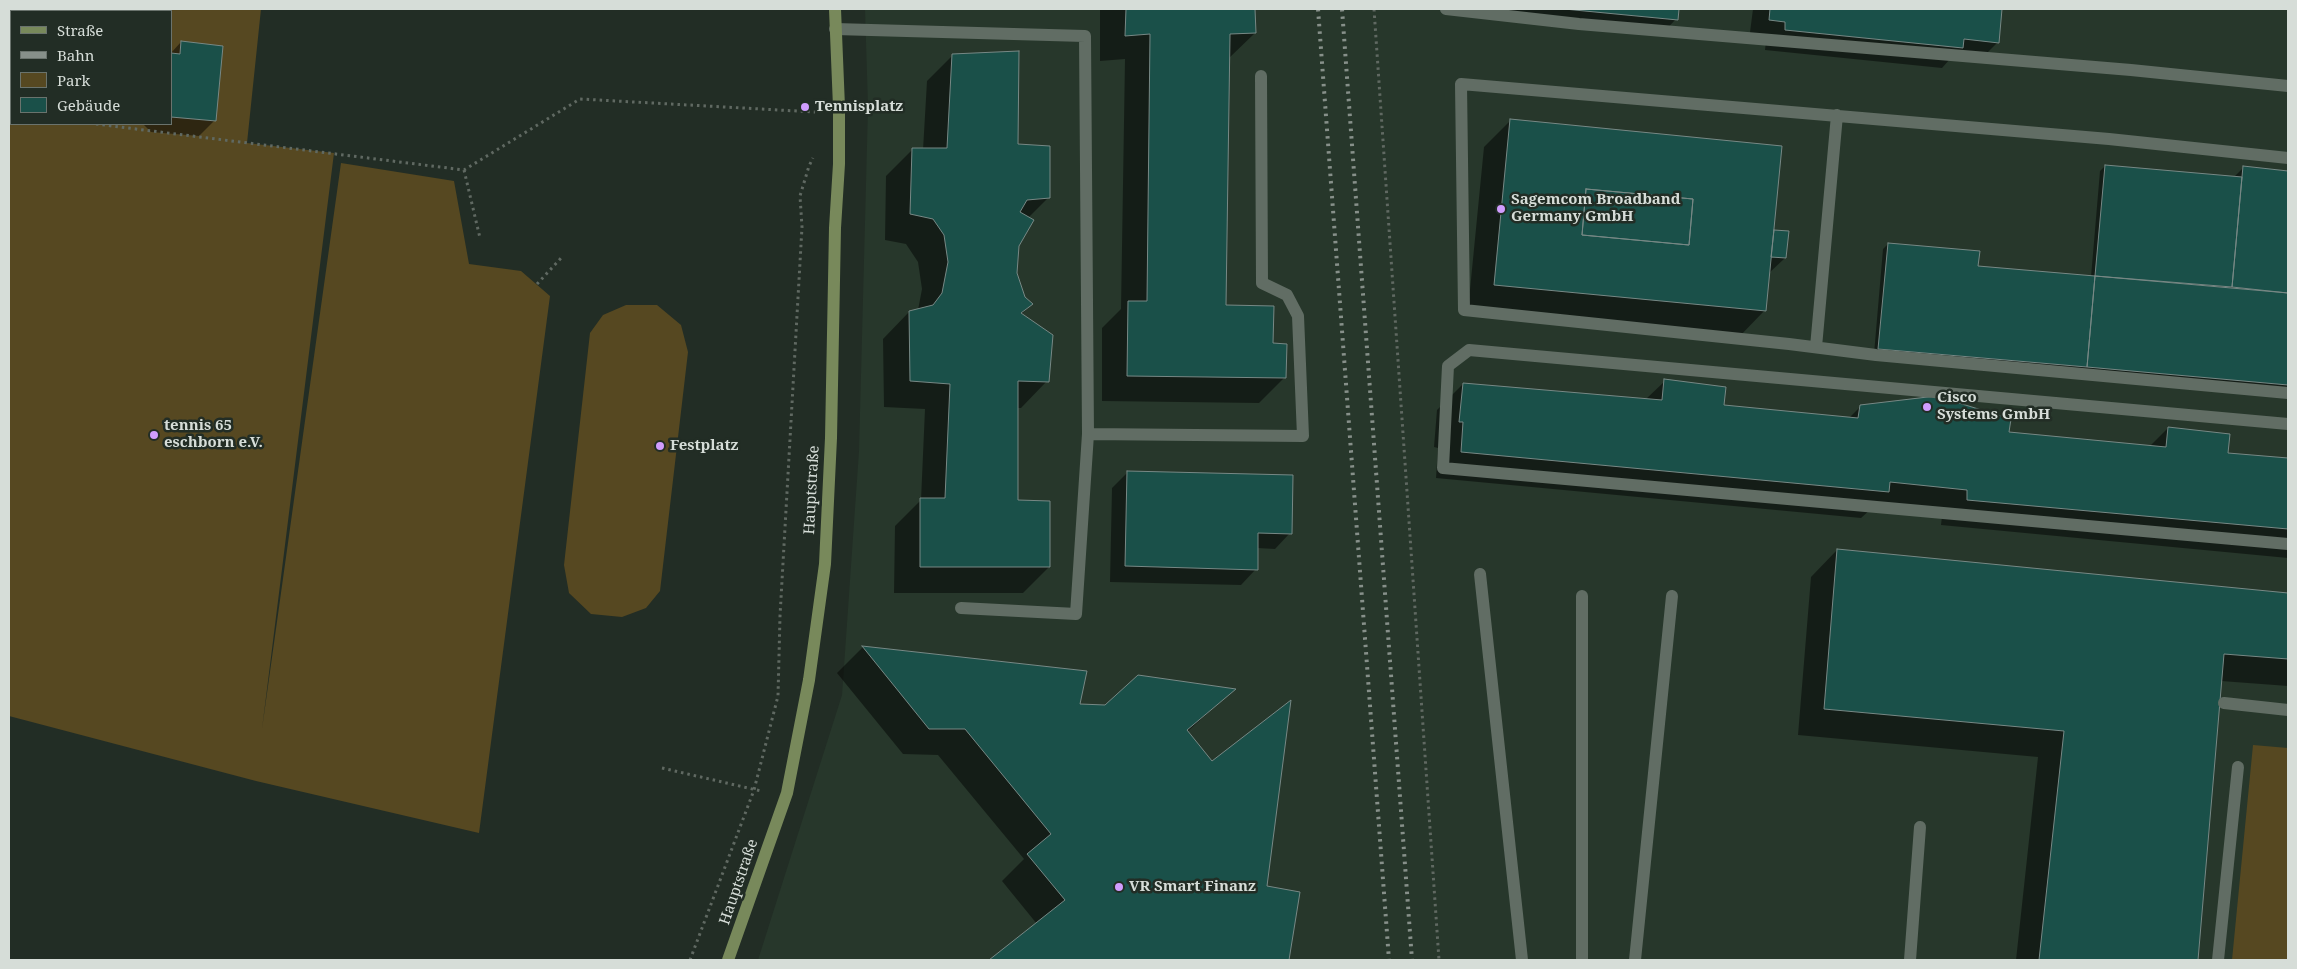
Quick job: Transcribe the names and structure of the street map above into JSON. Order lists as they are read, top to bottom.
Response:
{
  "streets": {
    "street": ["Hauptstraße"]
  },
  "places": [
    "Tennisplatz",
    "Sagemcom Broadband Germany GmbH",
    "Cisco Systems GmbH",
    "tennis 65 eschborn e.V.",
    "Festplatz",
    "VR Smart Finanz"
  ],
  "legend": [
    "Straße",
    "Bahn",
    "Park",
    "Gebäude"
  ]
}
